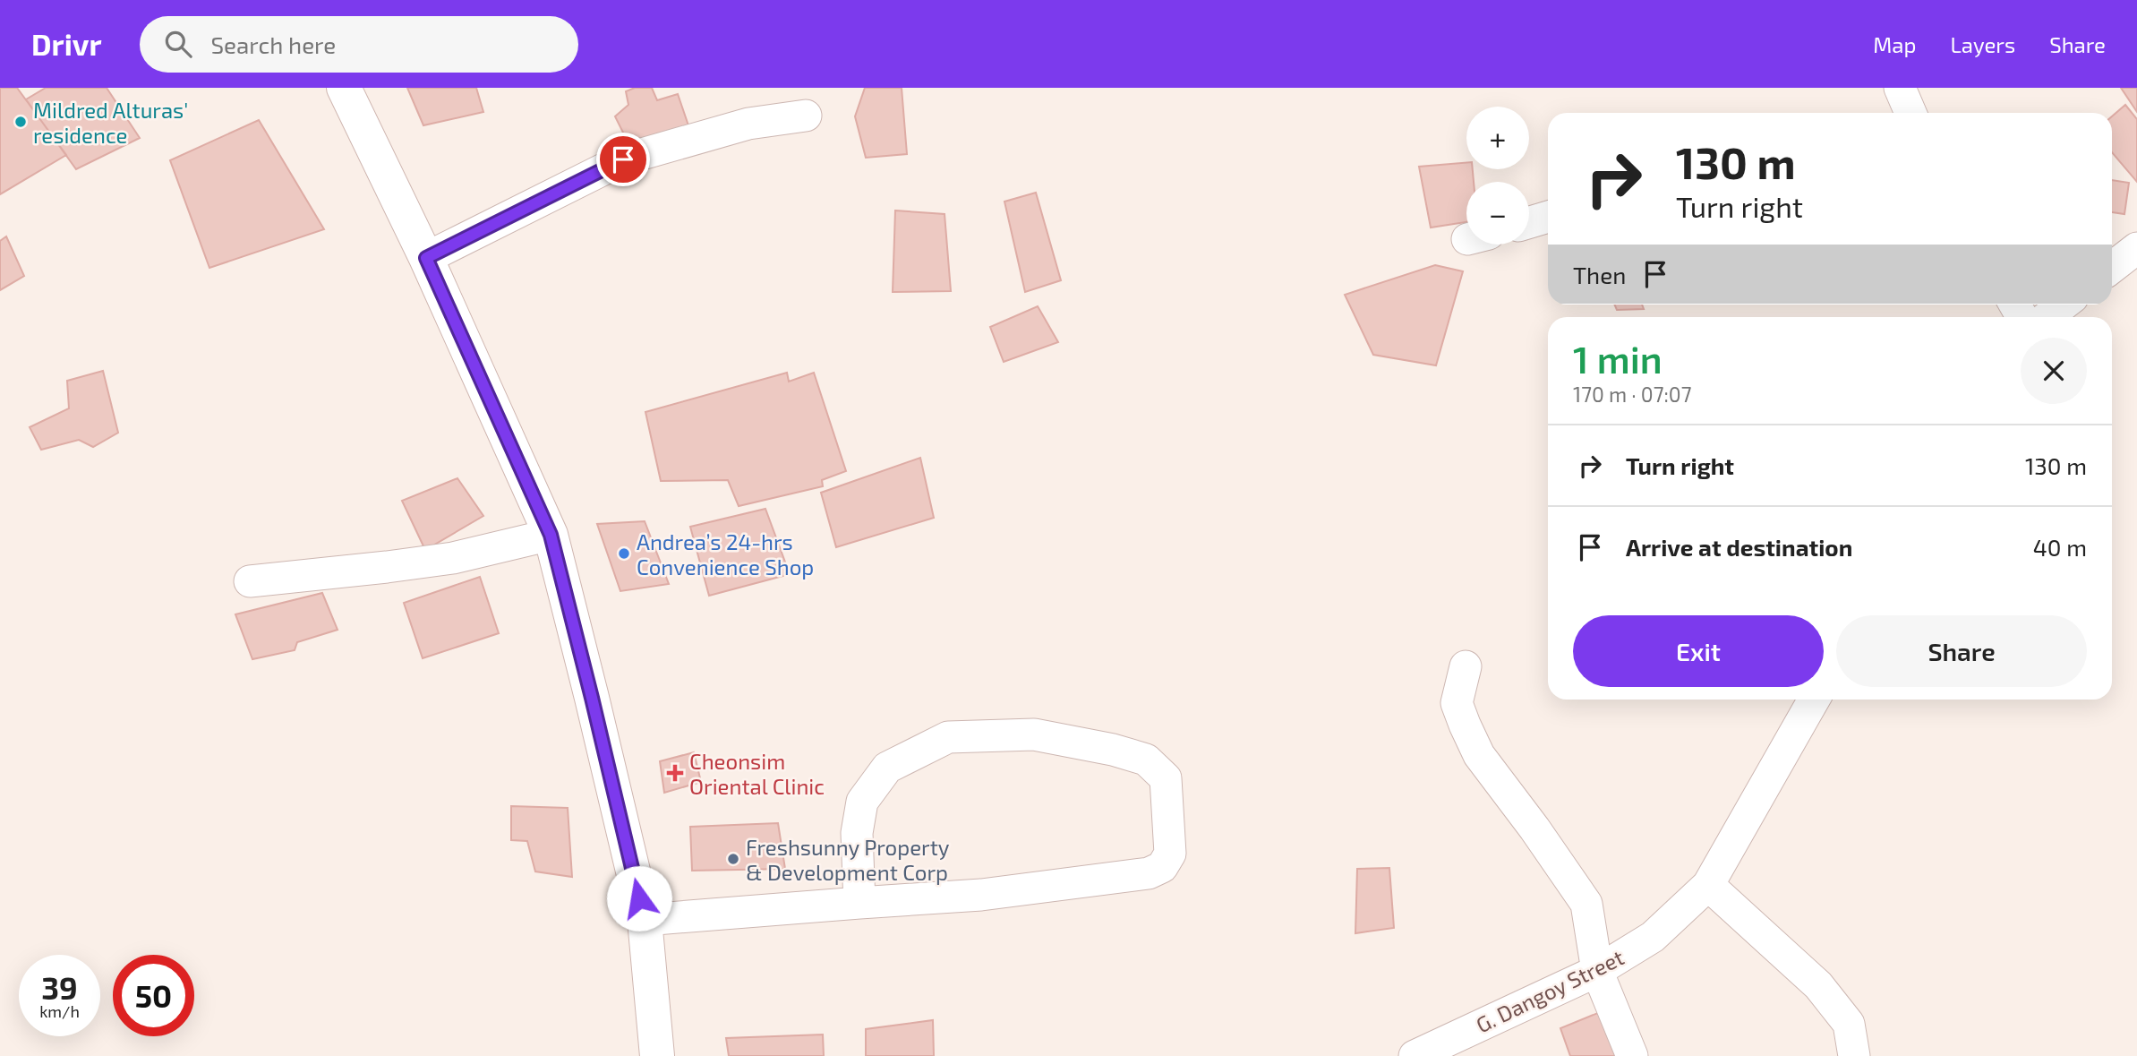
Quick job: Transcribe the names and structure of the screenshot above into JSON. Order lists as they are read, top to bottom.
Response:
{
  "streets": {
    "street": ["G. Dangoy Street"]
  },
  "places": {
    "other": ["Mildred Alturas' residence", "Andrea’s 24-hrs Convenience Shop", "Freshsunny Property & Development Corp"],
    "health": ["Cheonsim Oriental Clinic"]
  },
  "page": {
    "header": "Drivr",
    "search": "Search here",
    "nav": ["Map", "Layers", "Share"],
    "map_buttons": ["+", "−"],
    "turn": ["130 m", "Turn right"],
    "then": "Then",
    "heading": ["1 min", "170 m · 07:07"],
    "list": [
      {
        "name": "Turn right",
        "value": "130 m"
      },
      {
        "name": "Arrive at destination",
        "value": "40 m"
      }
    ],
    "buttons": ["Exit", "Share"],
    "speed": "39 km/h",
    "limit": "50"
  }
}
